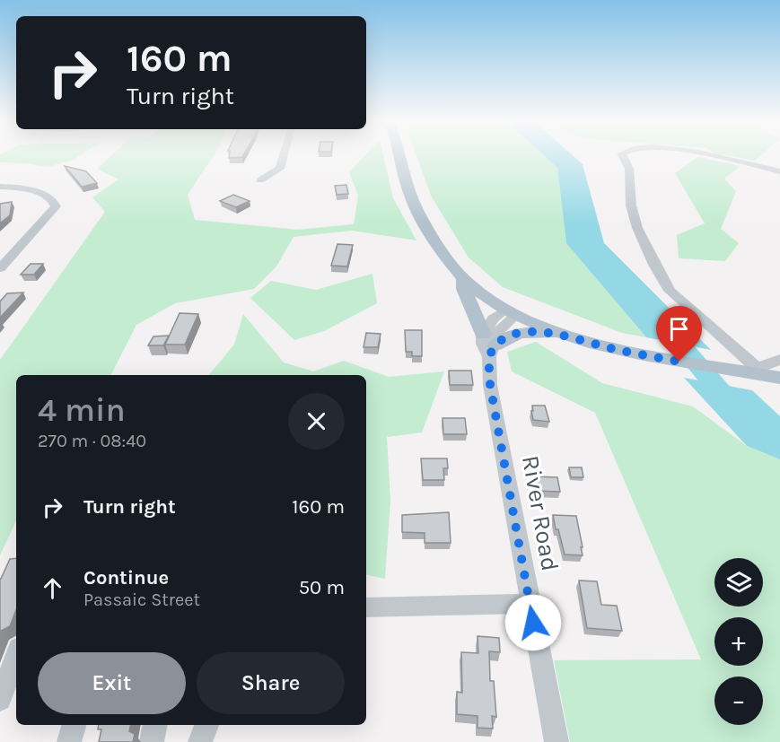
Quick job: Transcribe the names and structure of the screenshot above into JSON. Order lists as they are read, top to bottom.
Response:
{
  "streets": {
    "street": ["River Road"]
  },
  "page": {
    "turn": ["160 m", "Turn right"],
    "heading": ["4 min", "270 m · 08:40"],
    "list": [
      {
        "name": "Turn right",
        "value": "160 m"
      },
      {
        "name": "Continue",
        "note": "Passaic Street",
        "value": "50 m"
      }
    ],
    "map_buttons": ["+", "−"],
    "buttons": ["Exit", "Share"]
  }
}
